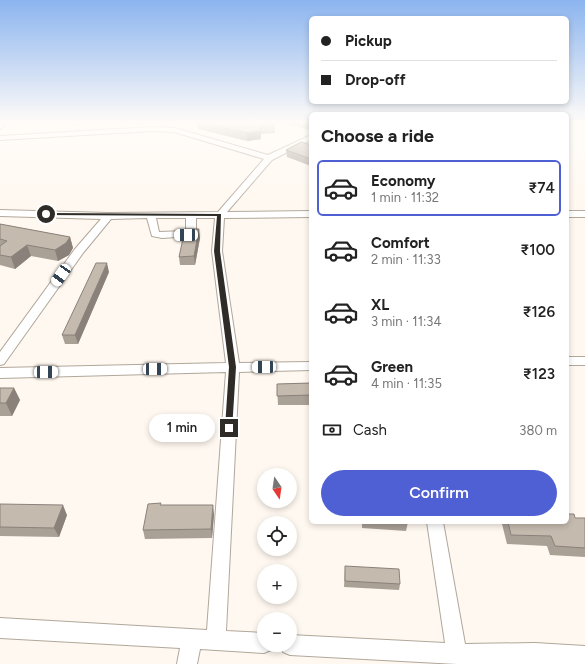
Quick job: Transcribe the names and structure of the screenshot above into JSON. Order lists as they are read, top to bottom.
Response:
{
  "north": "bottom",
  "page": {
    "banner": ["Pickup", "Drop-off"],
    "heading": "Choose a ride",
    "list": [
      {
        "name": "Economy",
        "note": "1 min · 11:32",
        "value": "₹74"
      },
      {
        "name": "Comfort",
        "note": "2 min · 11:33",
        "value": "₹100"
      },
      {
        "name": "XL",
        "note": "3 min · 11:34",
        "value": "₹126"
      },
      {
        "name": "Green",
        "note": "4 min · 11:35",
        "value": "₹123"
      }
    ],
    "pay": ["Cash", "380 m"],
    "bubble": "1 min",
    "buttons": "Confirm",
    "map_buttons": ["+", "−"]
  }
}
